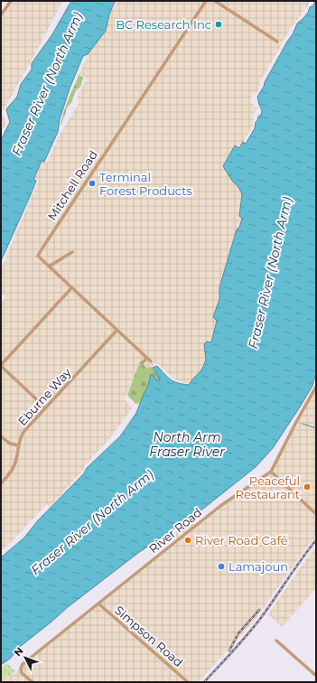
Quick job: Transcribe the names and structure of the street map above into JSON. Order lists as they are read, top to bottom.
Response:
{
  "streets": {
    "street": [
      "Mitchell Road",
      "Eburne Way",
      "River Road",
      "Simpson Road"
    ]
  },
  "crossings": [
    ["Mitchell Road", "Eburne Way"],
    ["River Road", "Simpson Road"]
  ],
  "water": ["Fraser River (North Arm)", "North Arm Fraser River"],
  "places": [
    "BC Research Inc",
    "Terminal Forest Products",
    "Peaceful Restaurant",
    "River Road Café",
    "Lamajoun"
  ],
  "north": "top left"
}
